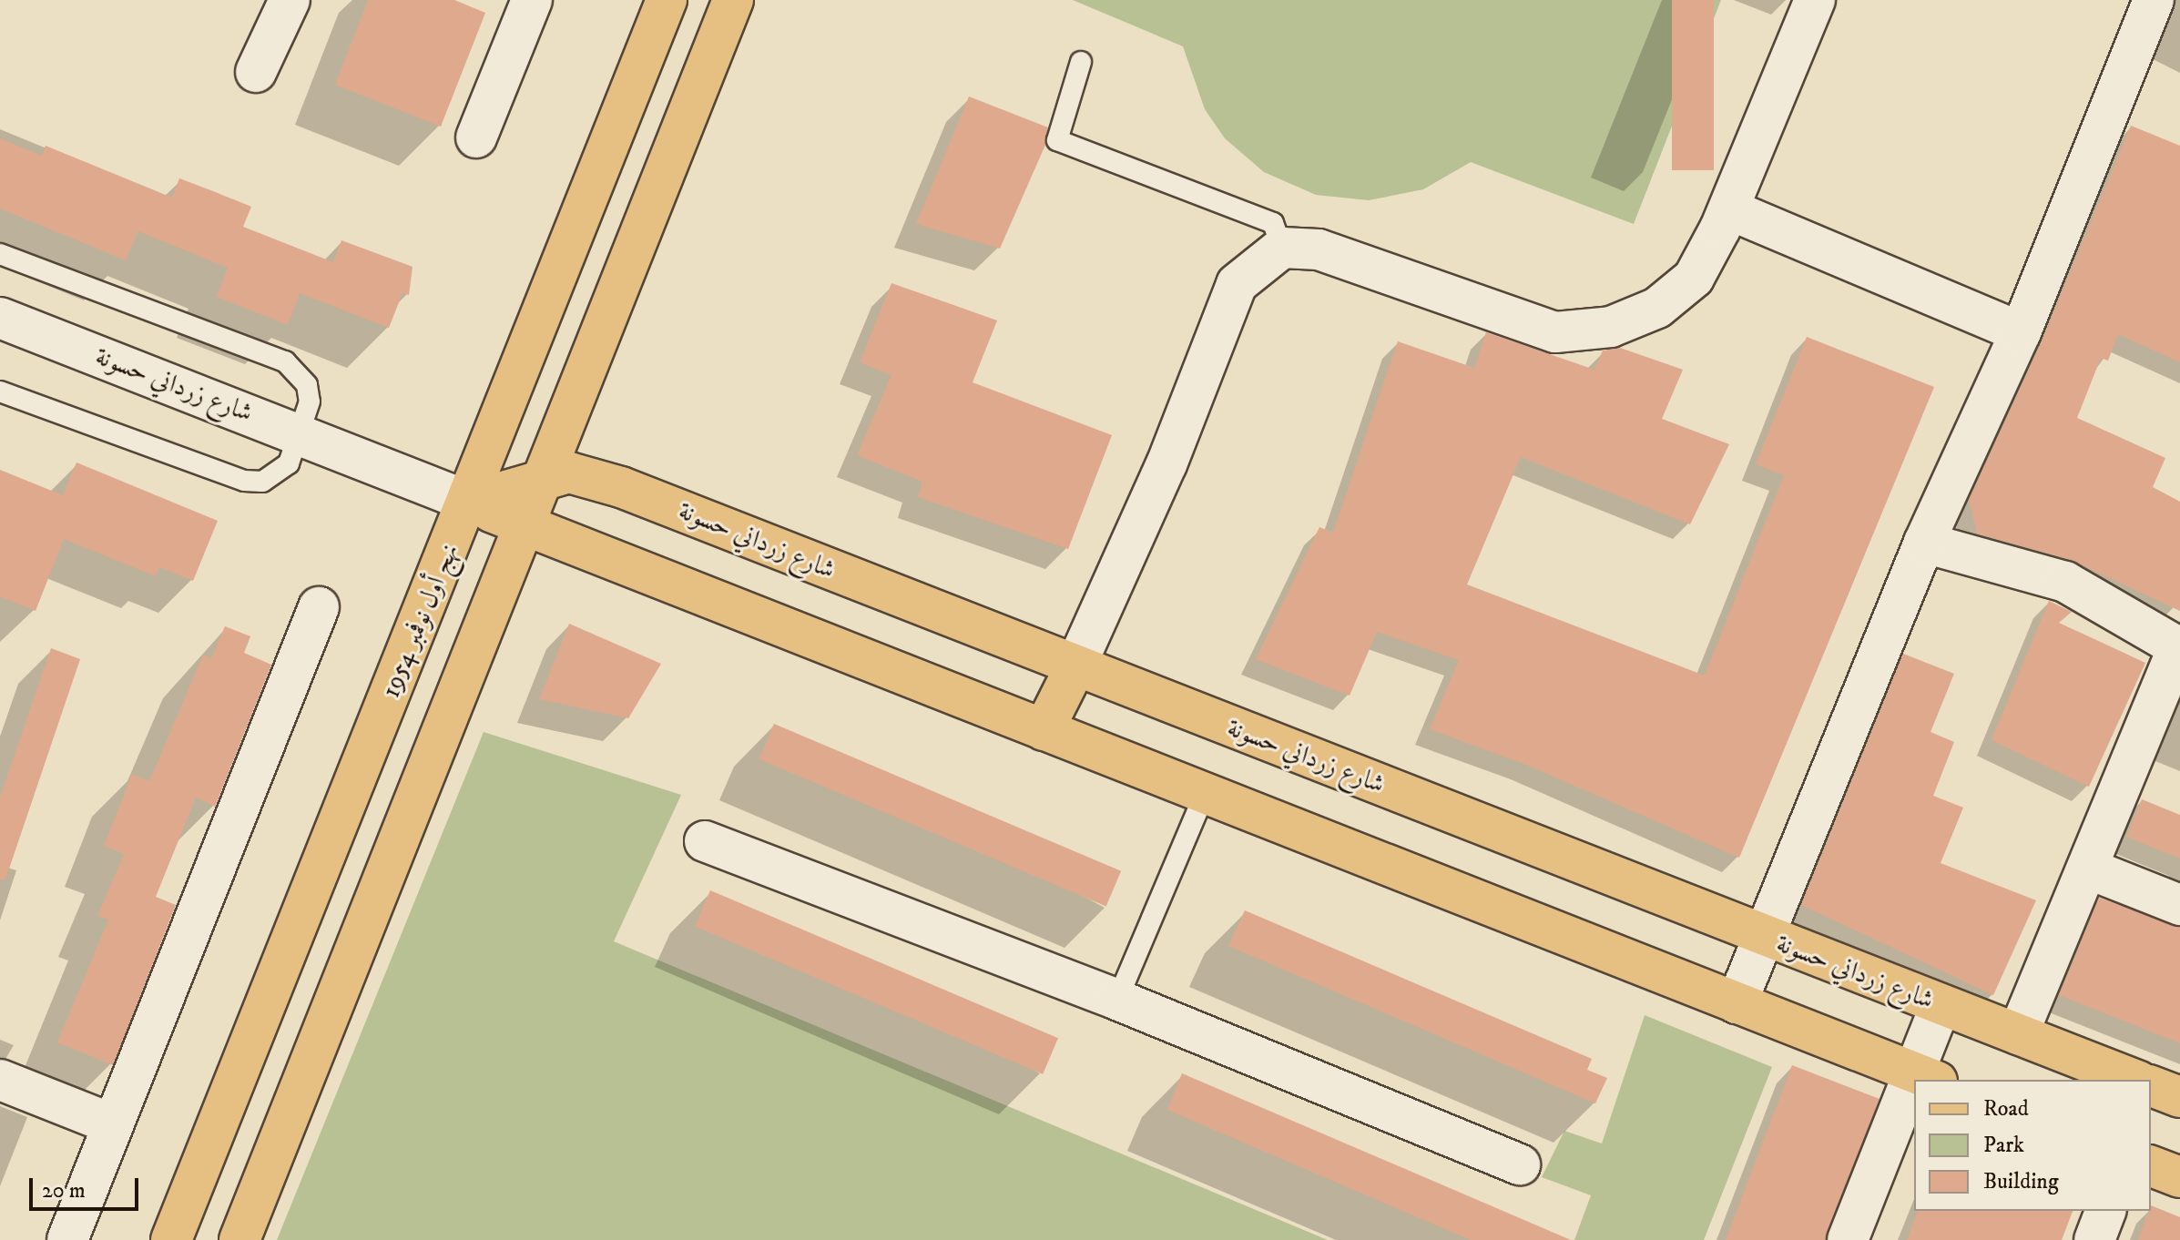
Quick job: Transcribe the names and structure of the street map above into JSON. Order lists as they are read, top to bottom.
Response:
{
  "streets": {
    "main road": ["شارع زرداني حسونة", "نهج أول نوفمبر 1954"]
  },
  "crossings": [
    ["شارع زرداني حسونة", "نهج أول نوفمبر 1954"]
  ],
  "legend": ["Road", "Park", "Building"],
  "scale_bar": "20 m"
}
